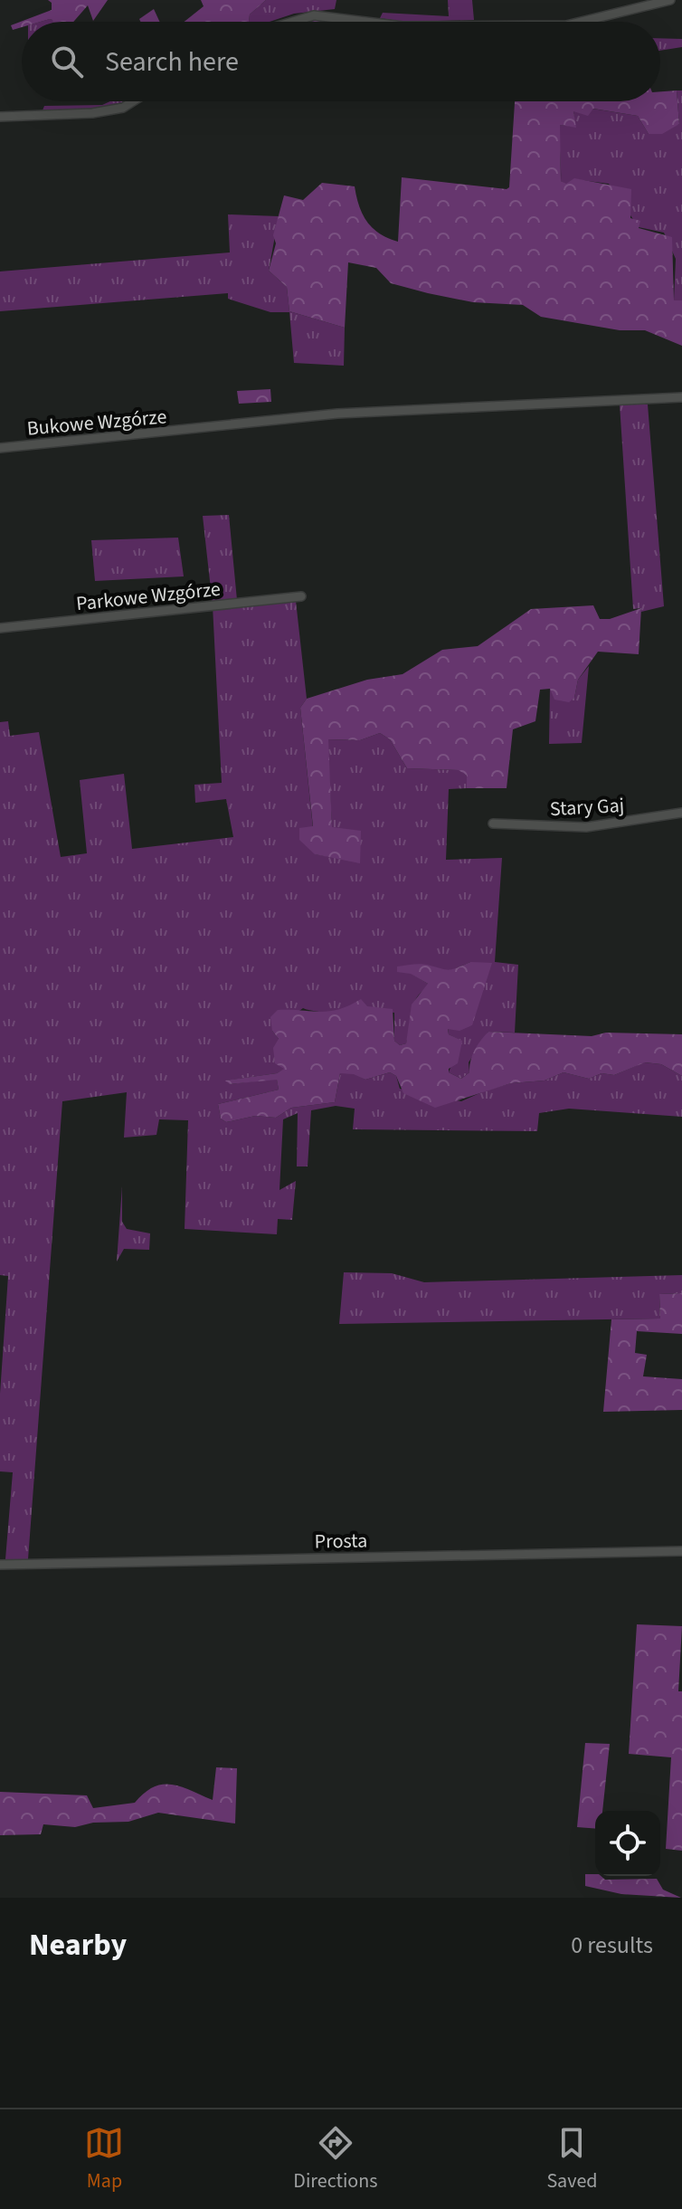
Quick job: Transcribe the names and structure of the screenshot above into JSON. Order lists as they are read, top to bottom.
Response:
{
  "streets": {
    "street": [
      "Bukowe Wzgórze",
      "Parkowe Wzgórze",
      "Stary Gaj",
      "Prosta"
    ]
  },
  "page": {
    "search": "Search here",
    "heading": ["Nearby", "0 results"],
    "nav": ["Map", "Directions", "Saved"]
  }
}
